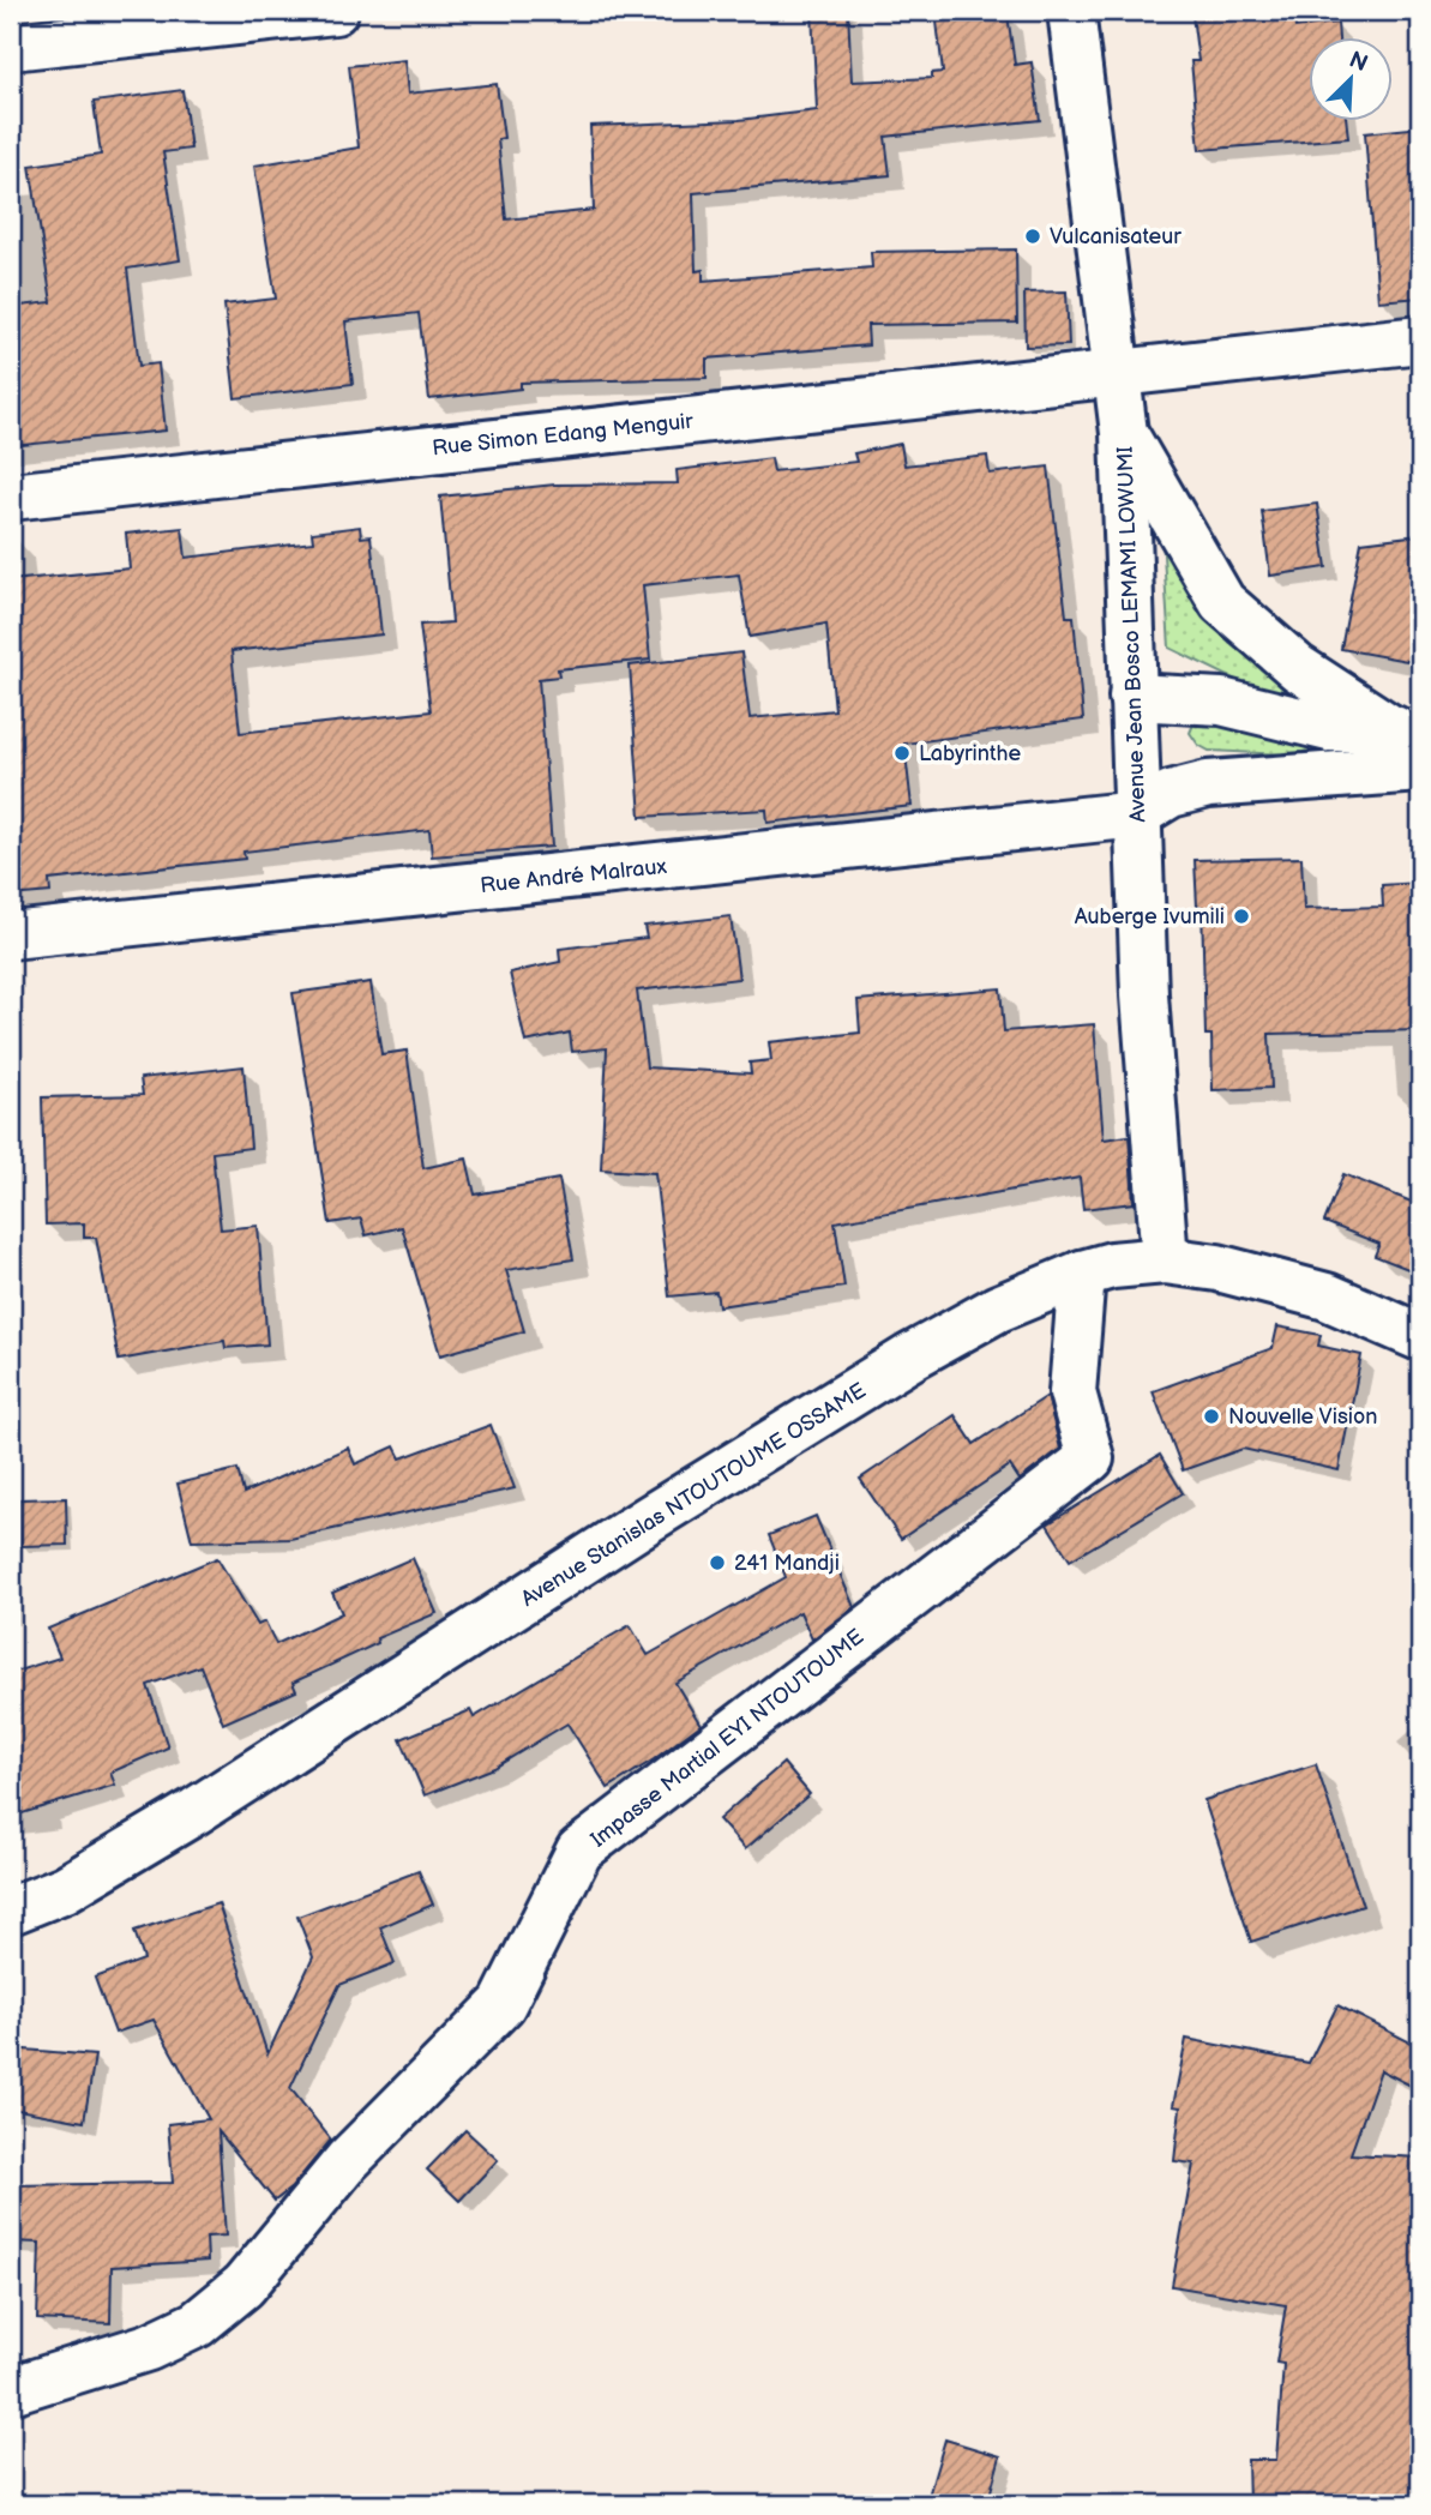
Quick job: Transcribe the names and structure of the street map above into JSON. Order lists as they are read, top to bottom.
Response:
{
  "streets": {
    "street": [
      "Rue Simon Edang Menguir",
      "Avenue Jean Bosco LEMAMI LOWUMI",
      "Rue André Malraux",
      "Avenue Stanislas NTOUTOUME OSSAME",
      "Impasse Martial EYI NTOUTOUME"
    ]
  },
  "crossings": [
    ["Rue Simon Edang Menguir", "Avenue Jean Bosco LEMAMI LOWUMI"],
    ["Avenue Jean Bosco LEMAMI LOWUMI", "Rue André Malraux"],
    ["Avenue Jean Bosco LEMAMI LOWUMI", "Avenue Stanislas NTOUTOUME OSSAME"],
    ["Avenue Stanislas NTOUTOUME OSSAME", "Impasse Martial EYI NTOUTOUME"]
  ],
  "places": [
    "Vulcanisateur",
    "Labyrinthe",
    "Auberge Ivumili",
    "Nouvelle Vision",
    "241 Mandji"
  ],
  "north": "top right"
}
